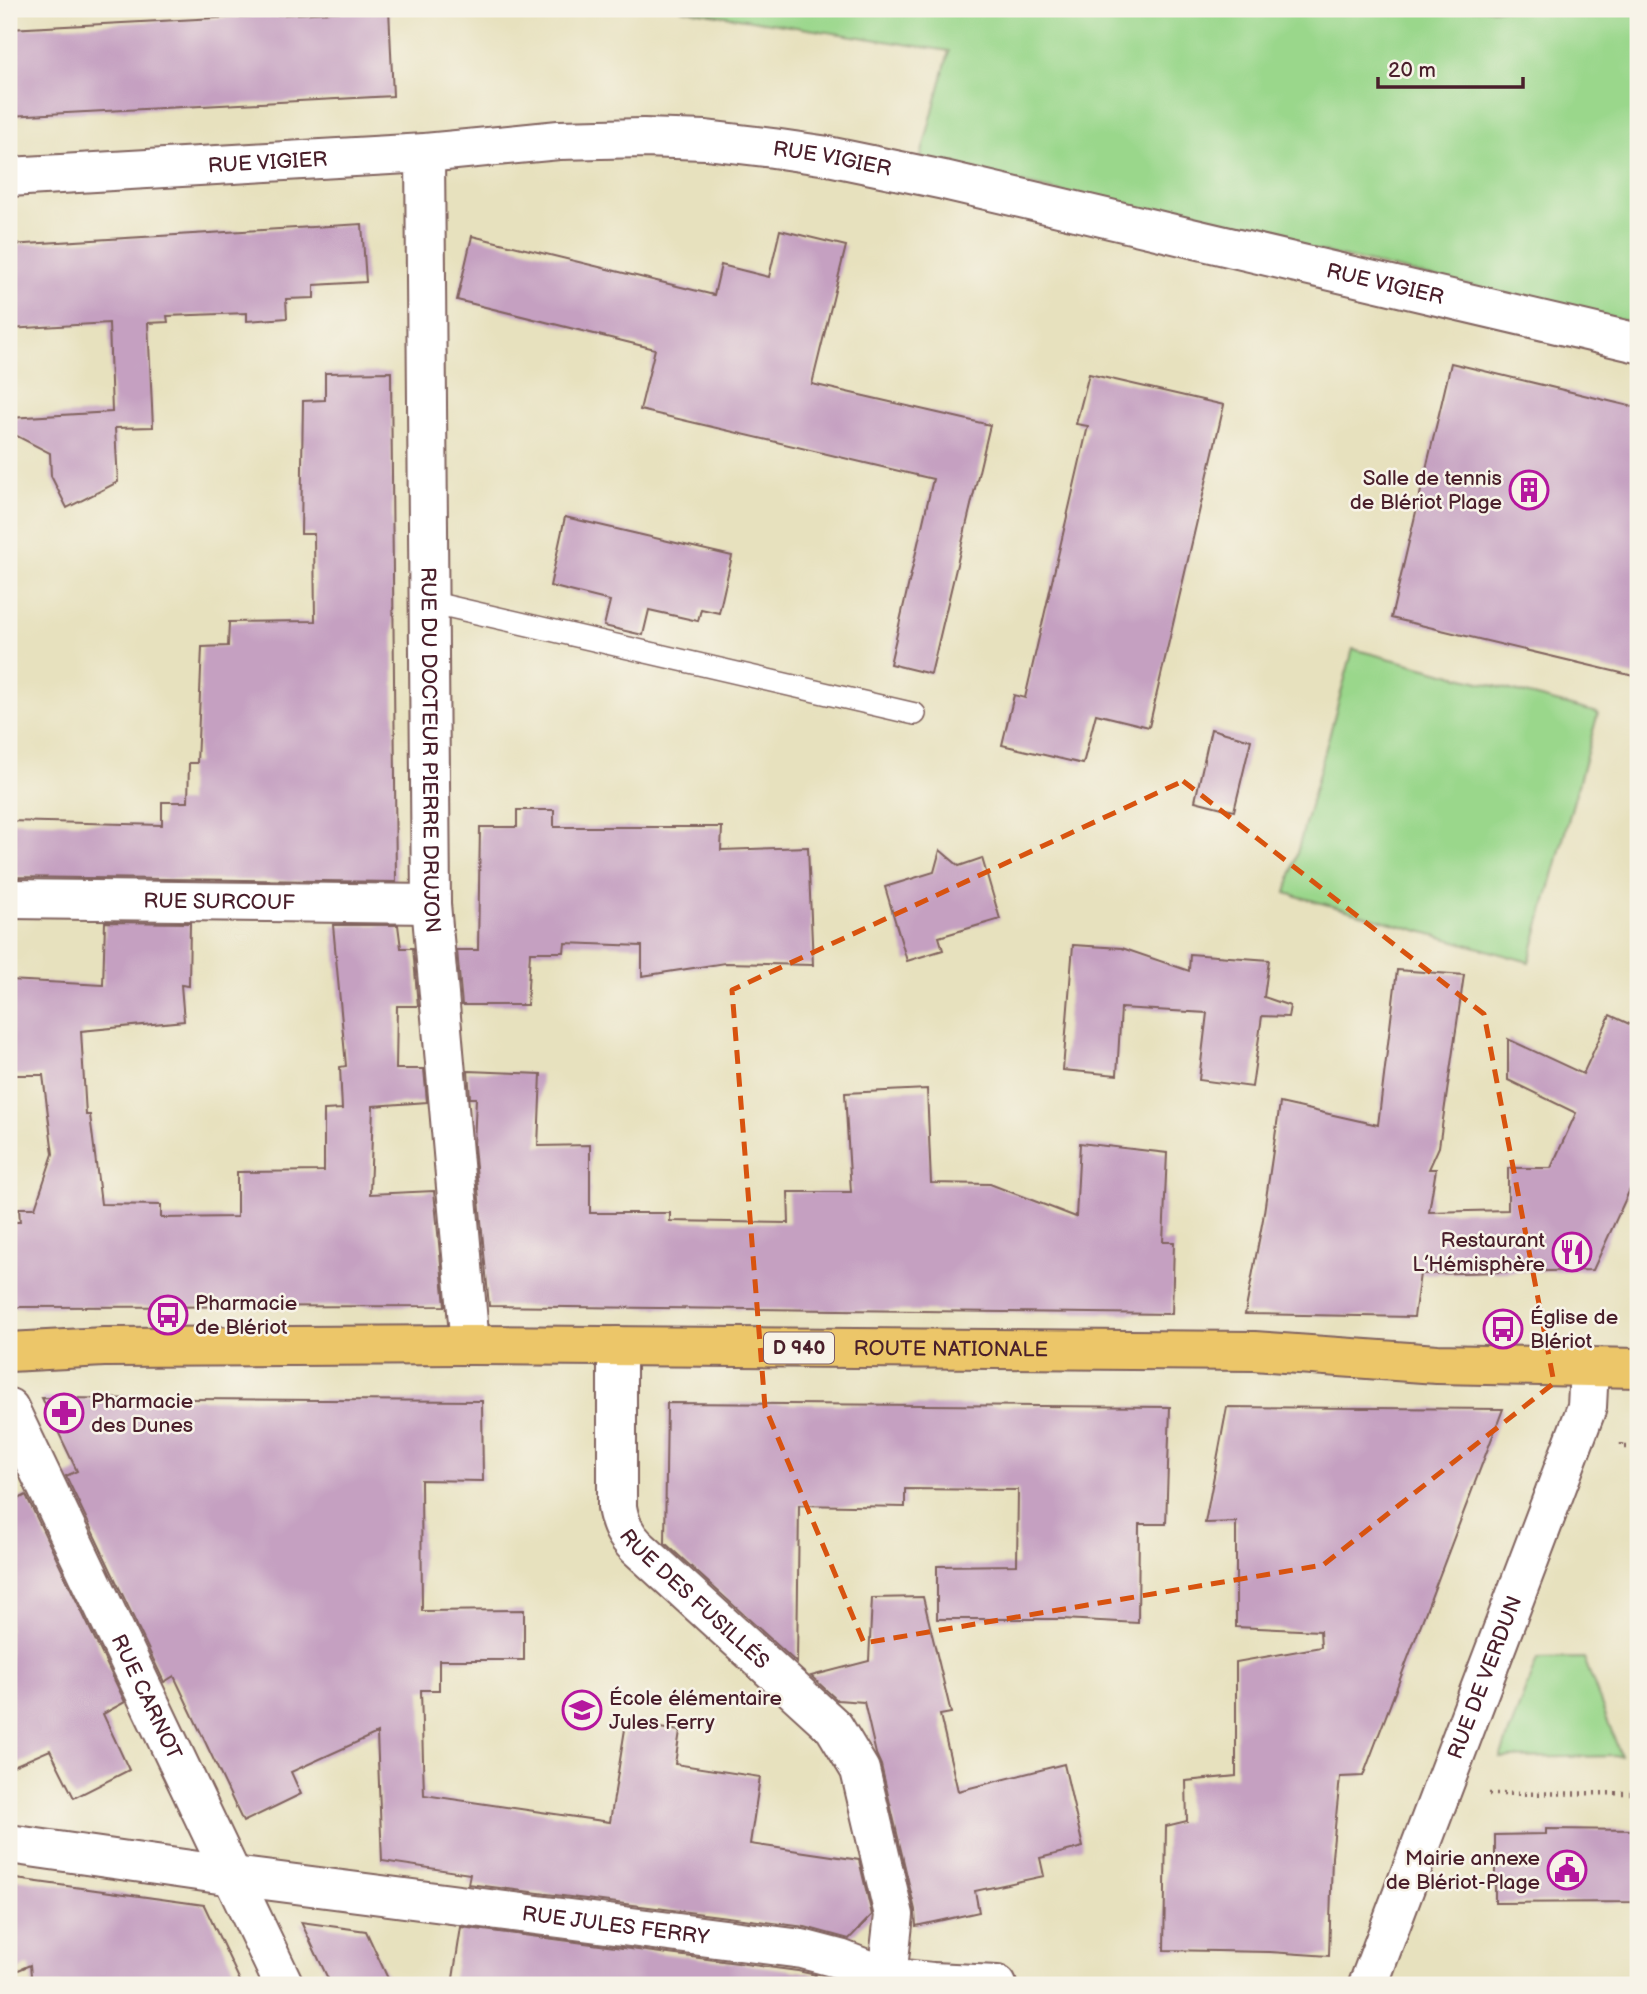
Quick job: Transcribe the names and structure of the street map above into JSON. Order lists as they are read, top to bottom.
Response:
{
  "streets": {
    "main road": ["D 940", "ROUTE NATIONALE"],
    "street": [
      "RUE VIGIER",
      "RUE DU DOCTEUR PIERRE DRUJON",
      "RUE SURCOUF",
      "RUE DES FUSILLÉS",
      "RUE DE VERDUN",
      "RUE CARNOT",
      "RUE JULES FERRY"
    ]
  },
  "crossings": [
    ["RUE VIGIER", "RUE DU DOCTEUR PIERRE DRUJON"],
    ["RUE DU DOCTEUR PIERRE DRUJON", "RUE SURCOUF"],
    ["RUE DU DOCTEUR PIERRE DRUJON", "ROUTE NATIONALE"],
    ["ROUTE NATIONALE", "RUE DES FUSILLÉS"],
    ["ROUTE NATIONALE", "RUE DE VERDUN"],
    ["RUE DES FUSILLÉS", "RUE JULES FERRY"],
    ["RUE CARNOT", "RUE JULES FERRY"]
  ],
  "places": {
    "building": ["Salle de tennis de Blériot Plage"],
    "restaurant": ["Restaurant L’Hémisphère"],
    "bus stop": ["Pharmacie de Blériot", "Église de Blériot"],
    "pharmacy": ["Pharmacie des Dunes"],
    "school or university": ["École élémentaire Jules Ferry"],
    "public building": ["Mairie annexe de Blériot-Plage"]
  },
  "scale_bar": "20 m"
}
